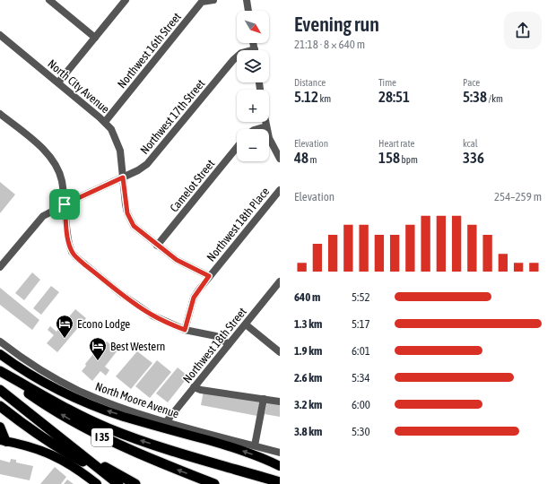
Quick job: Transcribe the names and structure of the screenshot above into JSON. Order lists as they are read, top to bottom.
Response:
{
  "streets": {
    "highway": ["I 35"],
    "street": [
      "Northwest 16th Street",
      "North City Avenue",
      "Northwest 17th Street",
      "Camelot Street",
      "Northwest 18th Place",
      "Northwest 18th Street",
      "North Moore Avenue"
    ]
  },
  "crossings": [
    ["Northwest 16th Street", "North City Avenue"],
    ["North City Avenue", "Northwest 17th Street"],
    ["North City Avenue", "Camelot Street"],
    ["North City Avenue", "Northwest 18th Place"],
    ["Northwest 18th Street", "North Moore Avenue"]
  ],
  "places": {
    "hotel": ["Econo Lodge", "Best Western"]
  },
  "north": "bottom right",
  "page": {
    "heading": ["Evening run", "21:18 · 8 × 640 m"],
    "map_buttons": ["+", "−"],
    "stats": [
      ["Distance", "5.12 km"],
      ["Time", "28:51"],
      ["Pace", "5:38 /km"],
      ["Elevation", "48 m"],
      ["Heart rate", "158 bpm"],
      ["kcal", "336"]
    ],
    "chart": ["Elevation", "254–259 m"],
    "list": [
      {
        "name": "640 m",
        "note": "5:52"
      },
      {
        "name": "1.3 km",
        "note": "5:17"
      },
      {
        "name": "1.9 km",
        "note": "6:01"
      },
      {
        "name": "2.6 km",
        "note": "5:34"
      },
      {
        "name": "3.2 km",
        "note": "6:00"
      },
      {
        "name": "3.8 km",
        "note": "5:30"
      }
    ]
  }
}
